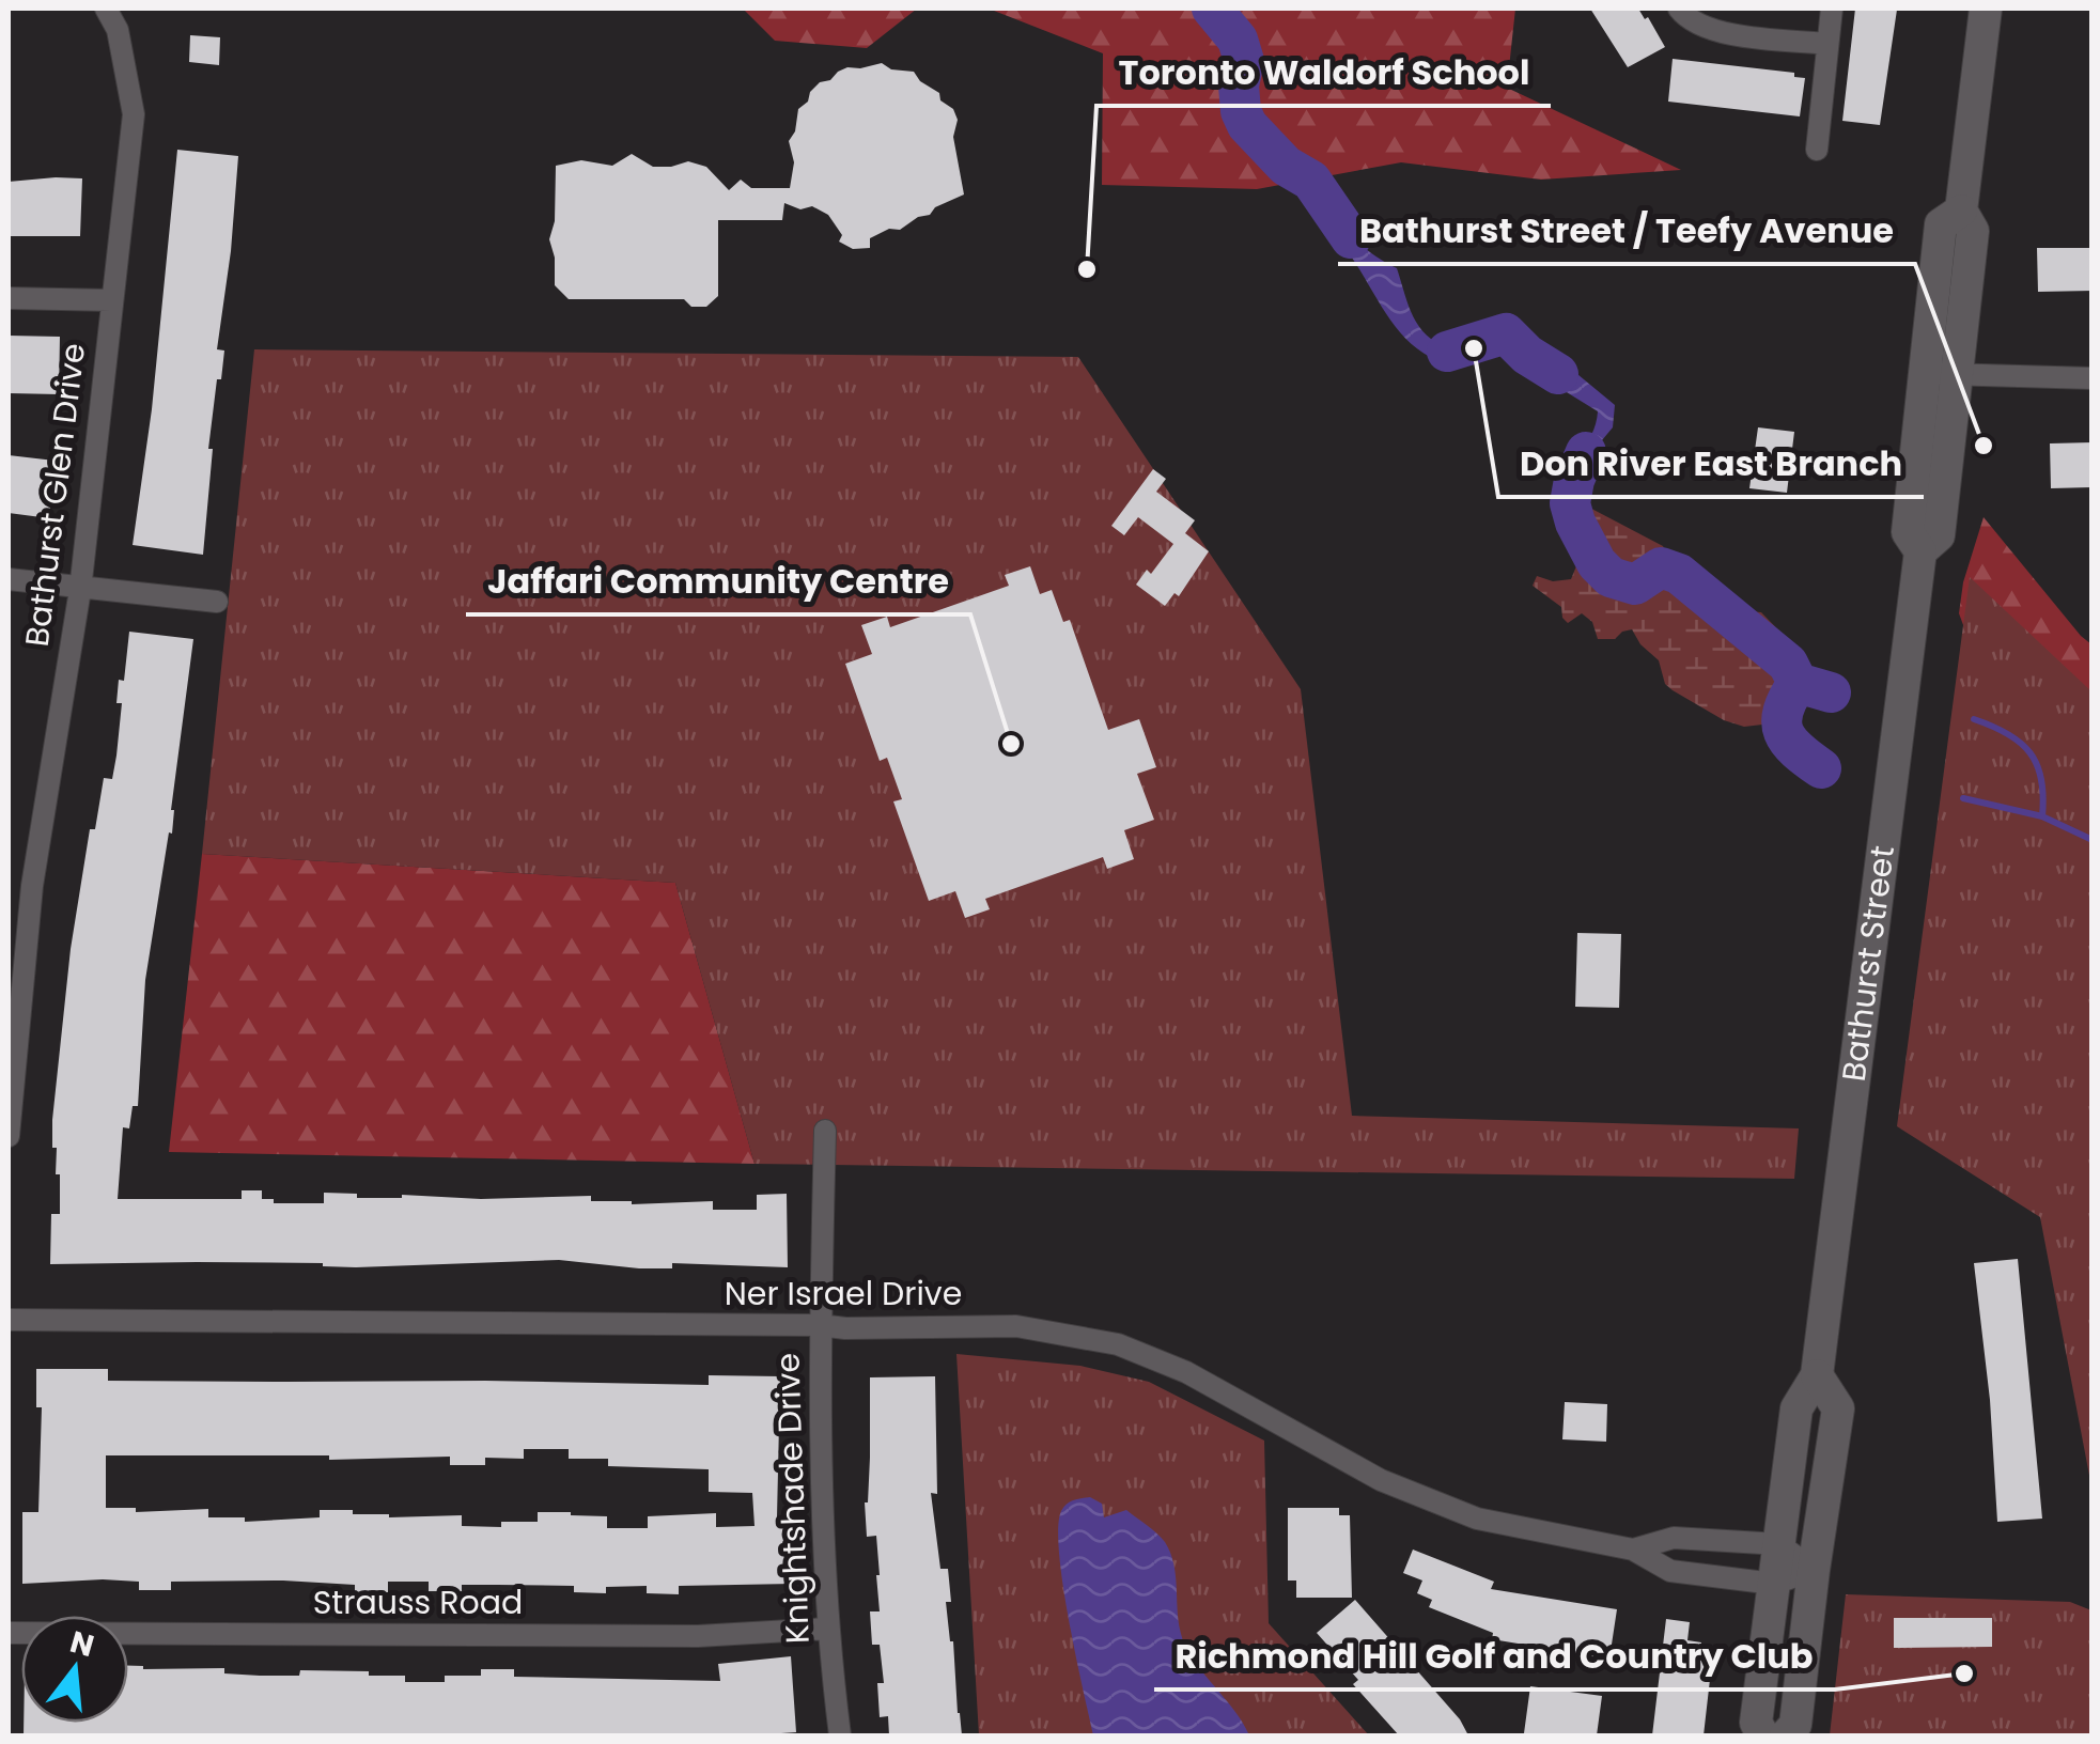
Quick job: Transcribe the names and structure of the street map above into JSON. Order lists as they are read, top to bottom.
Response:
{
  "streets": {
    "main road": ["Bathurst Street"],
    "street": [
      "Bathurst Glen Drive",
      "Ner Israel Drive",
      "Knightshade Drive",
      "Strauss Road"
    ]
  },
  "crossings": [
    ["Bathurst Street", "Ner Israel Drive"],
    ["Ner Israel Drive", "Knightshade Drive"],
    ["Knightshade Drive", "Strauss Road"]
  ],
  "places": [
    "Toronto Waldorf School",
    "Don River East Branch",
    "Bathurst Street / Teefy Avenue",
    "Jaffari Community Centre",
    "Richmond Hill Golf and Country Club"
  ],
  "north": "top"
}
